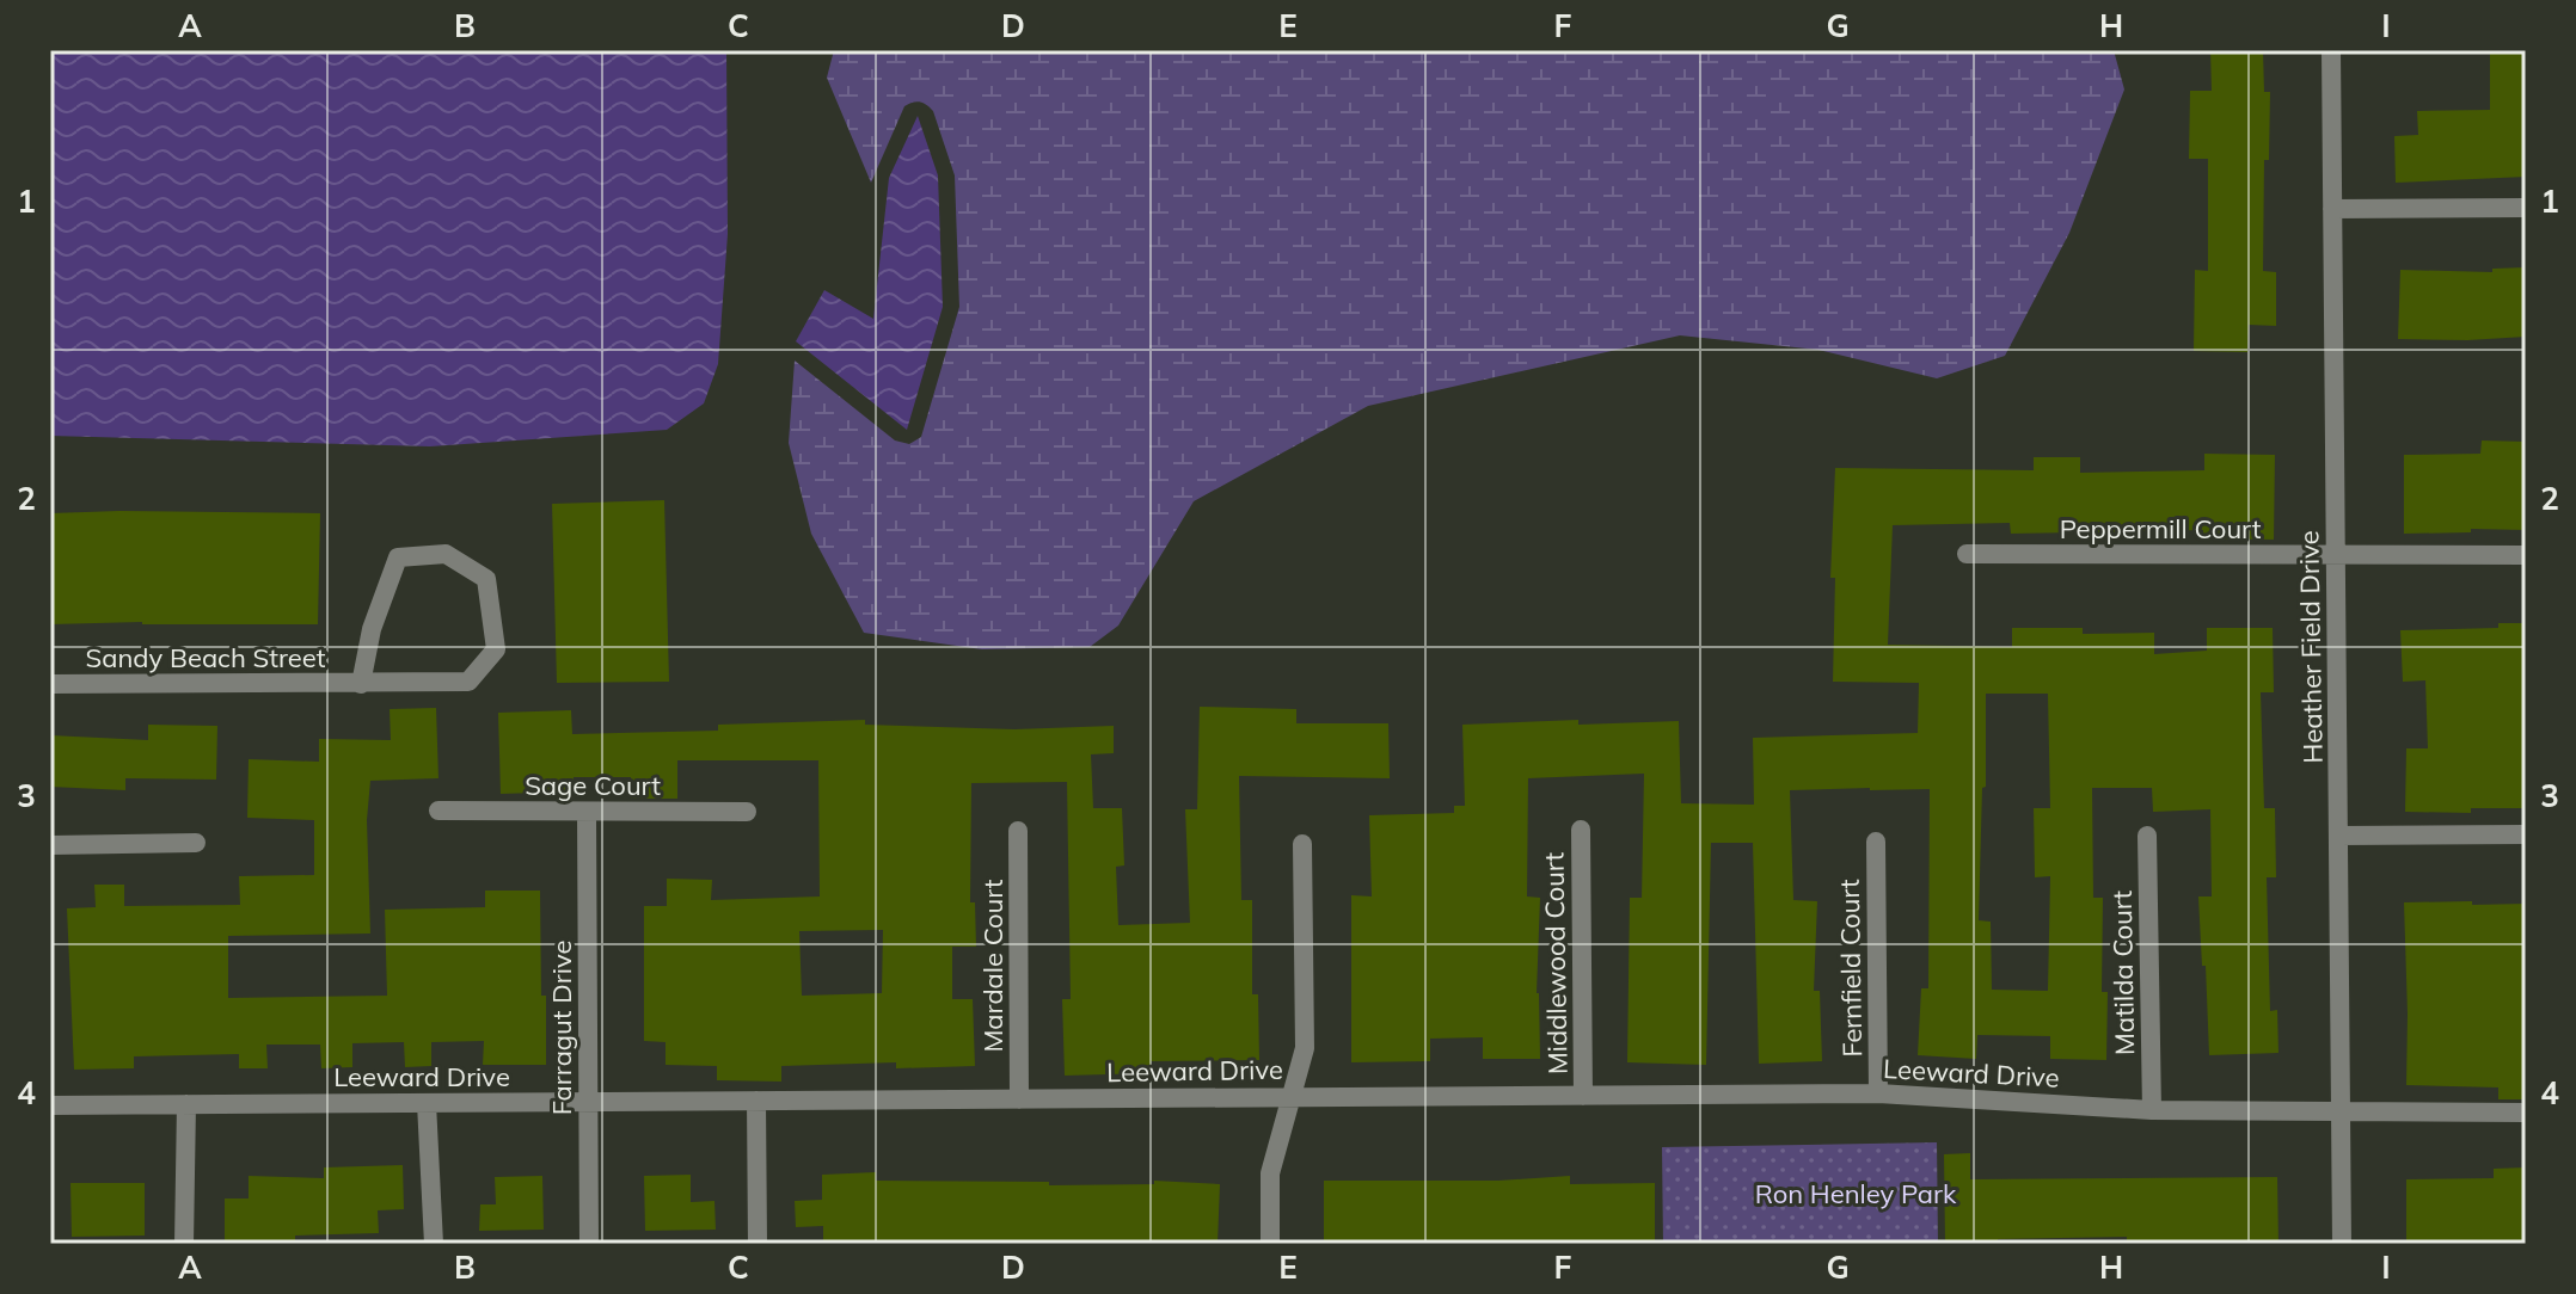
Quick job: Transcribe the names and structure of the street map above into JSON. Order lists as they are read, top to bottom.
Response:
{
  "streets": {
    "street": [
      "Peppermill Court",
      "Heather Field Drive",
      "Sandy Beach Street",
      "Sage Court",
      "Middlewood Court",
      "Mardale Court",
      "Fernfield Court",
      "Matilda Court",
      "Farragut Drive",
      "Leeward Drive"
    ]
  },
  "crossings": [
    ["Peppermill Court", "Heather Field Drive"],
    ["Heather Field Drive", "Leeward Drive"],
    ["Sage Court", "Farragut Drive"],
    ["Middlewood Court", "Leeward Drive"],
    ["Mardale Court", "Leeward Drive"],
    ["Fernfield Court", "Leeward Drive"],
    ["Matilda Court", "Leeward Drive"],
    ["Farragut Drive", "Leeward Drive"]
  ],
  "parks": ["Ron Henley Park"],
  "grid": {
    "columns": [
      "A",
      "B",
      "C",
      "D",
      "E",
      "F",
      "G",
      "H",
      "I"
    ],
    "rows": [
      "1",
      "2",
      "3",
      "4"
    ]
  }
}
